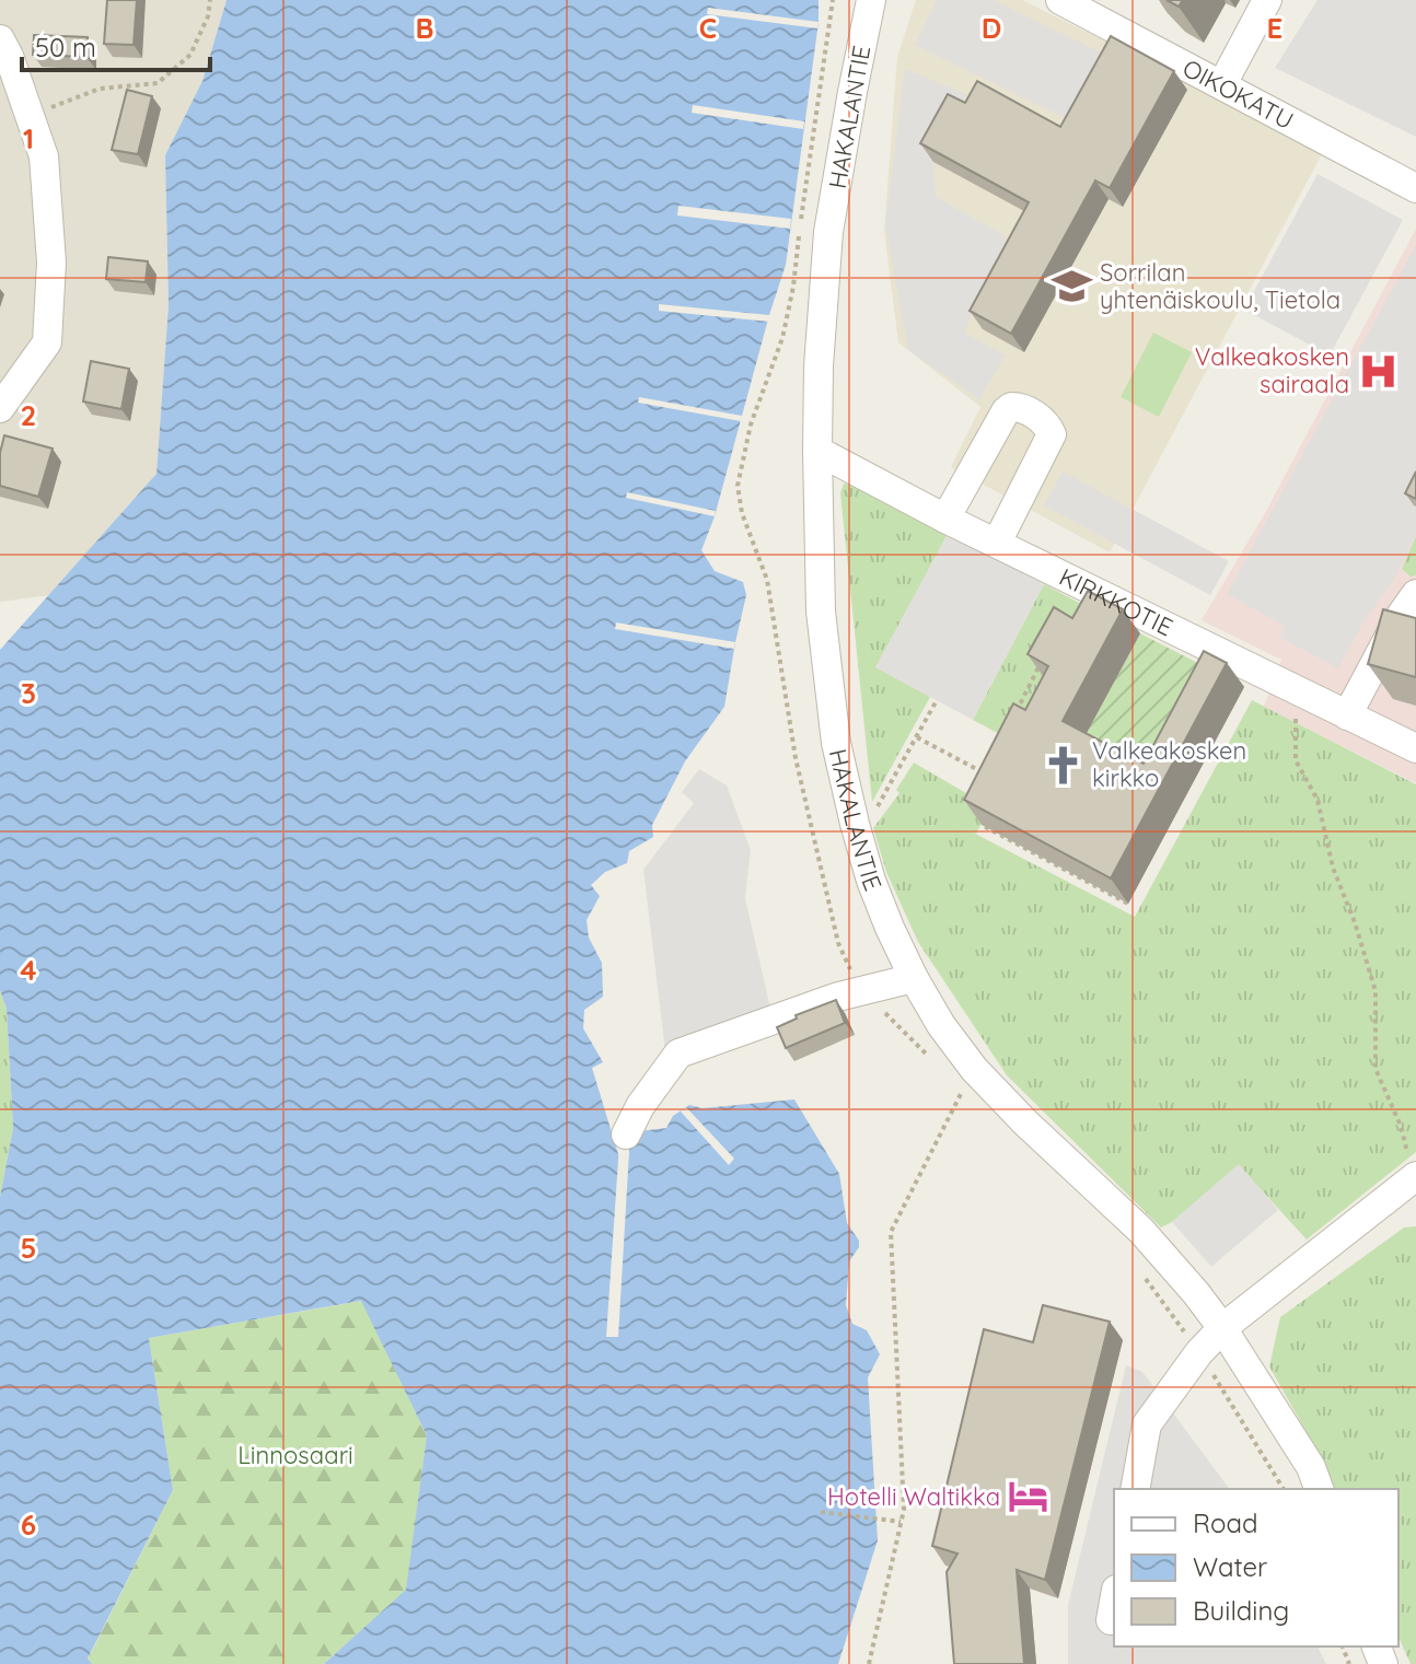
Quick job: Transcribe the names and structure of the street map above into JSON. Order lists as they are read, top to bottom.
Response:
{
  "streets": {
    "street": ["OIKOKATU", "HAKALANTIE", "KIRKKOTIE"]
  },
  "crossings": [
    ["HAKALANTIE", "KIRKKOTIE"]
  ],
  "parks": ["Linnosaari"],
  "places": {
    "school or university": ["Sorrilan yhtenäiskoulu, Tietola"],
    "hospital": ["Valkeakosken sairaala"],
    "church": ["Valkeakosken kirkko"],
    "hotel": ["Hotelli Waltikka"]
  },
  "legend": ["Road", "Water", "Building"],
  "scale_bar": "50 m",
  "grid": {
    "columns": [
      "B",
      "C",
      "D",
      "E"
    ],
    "rows": [
      "1",
      "2",
      "3",
      "4",
      "5",
      "6"
    ]
  }
}
